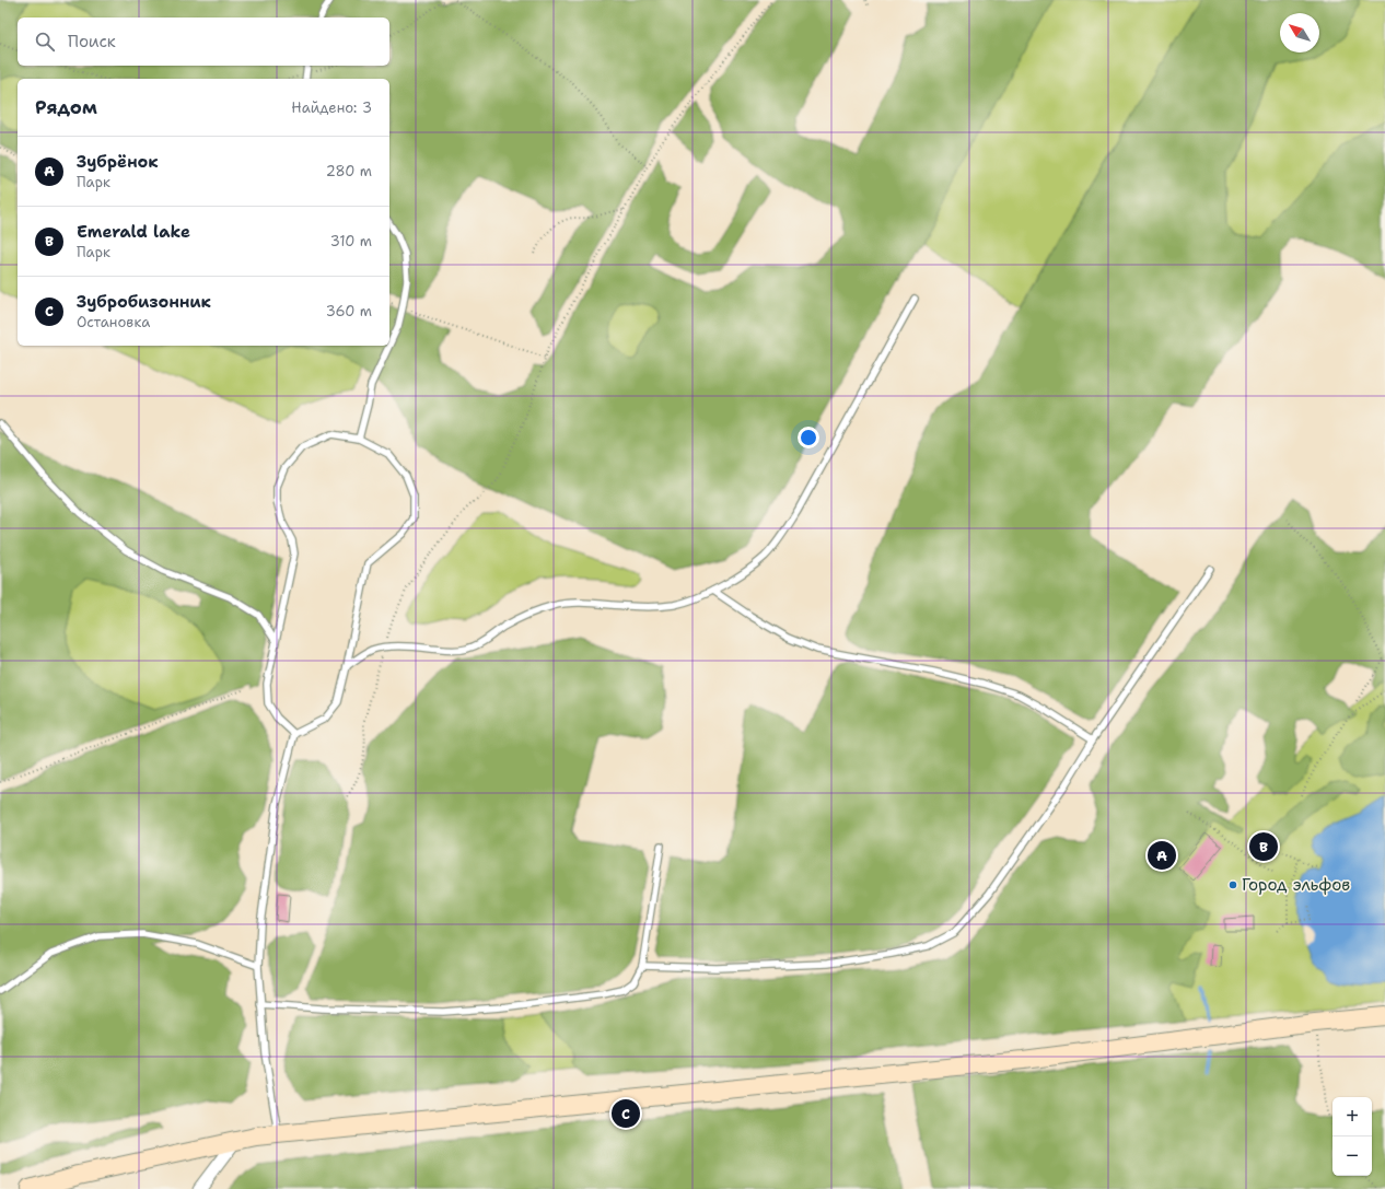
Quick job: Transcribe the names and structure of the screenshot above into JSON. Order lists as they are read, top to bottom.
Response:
{
  "places": ["Город эльфов"],
  "north": "top left",
  "page": {
    "search": "Поиск",
    "heading": ["Рядом", "Найдено: 3"],
    "list": [
      {
        "mark": "A",
        "name": "Зубрёнок",
        "note": "Парк",
        "value": "280 m"
      },
      {
        "mark": "B",
        "name": "Emerald lake",
        "note": "Парк",
        "value": "310 m"
      },
      {
        "mark": "C",
        "name": "Зубробизонник",
        "note": "Остановка",
        "value": "360 m"
      }
    ],
    "pins": ["B", "A", "C"],
    "map_buttons": ["+", "−"]
  }
}
